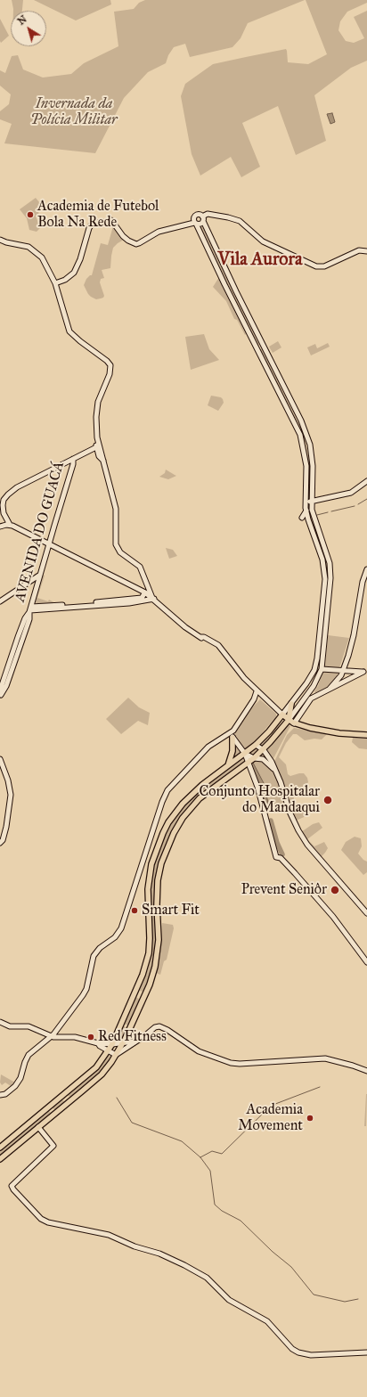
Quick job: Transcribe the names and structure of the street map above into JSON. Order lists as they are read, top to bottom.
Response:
{
  "streets": {
    "street": ["AVENIDA DO GUACÁ"]
  },
  "districts": ["Vila Aurora"],
  "parks": ["Invernada da Polícia Militar"],
  "places": [
    "Academia de Futebol Bola Na Rede",
    "Conjunto Hospitalar do Mandaqui",
    "Prevent Seniôr",
    "Smart Fit",
    "Red Fitness",
    "Academia Movement"
  ],
  "north": "top left"
}
